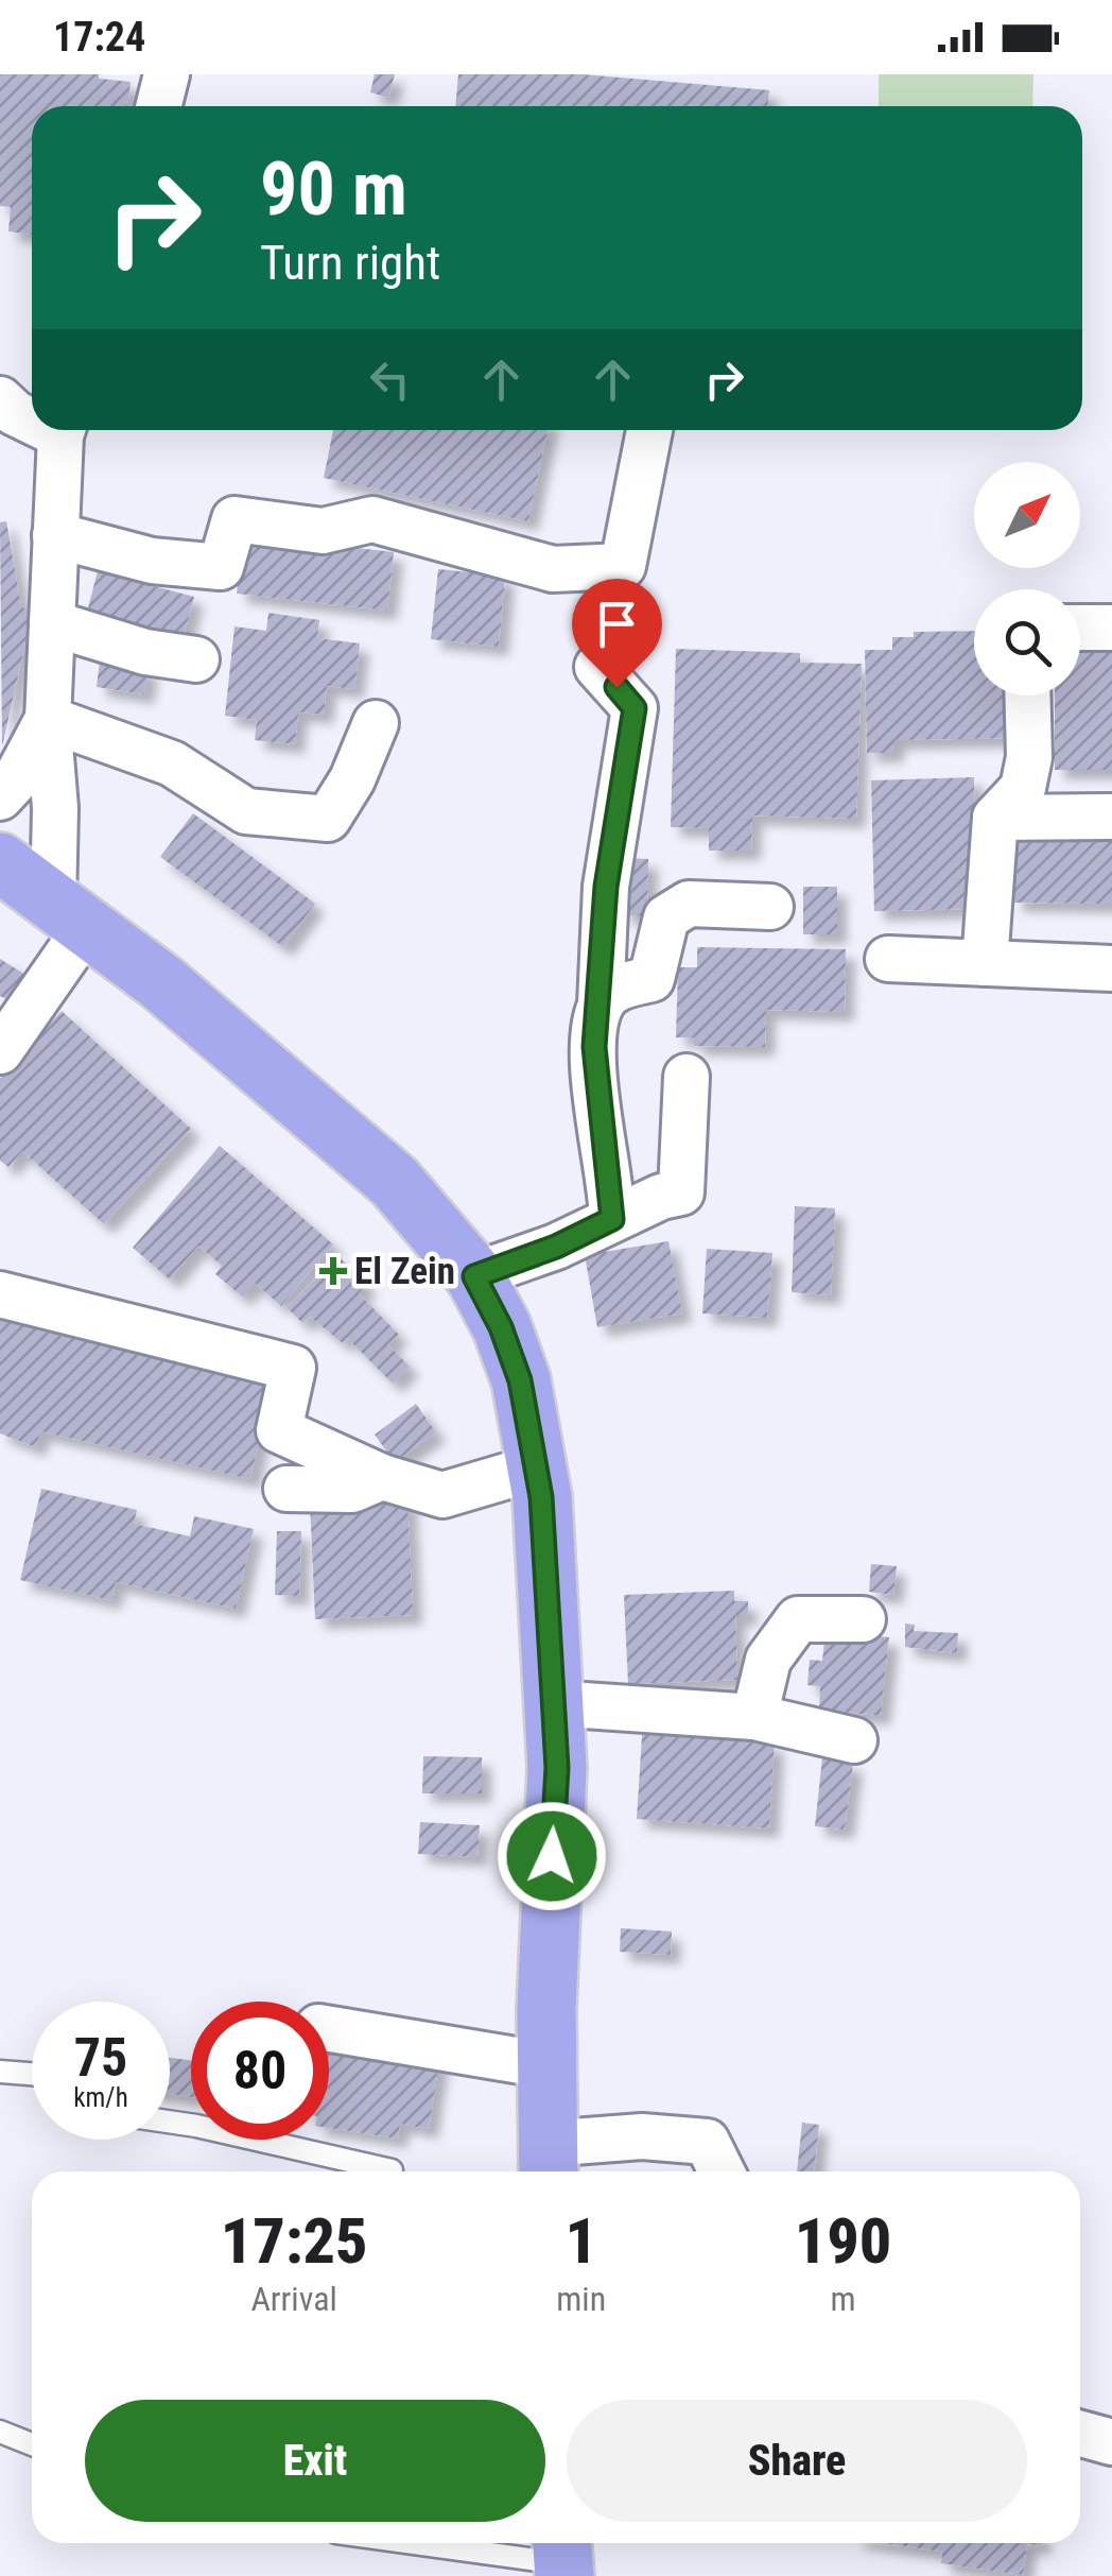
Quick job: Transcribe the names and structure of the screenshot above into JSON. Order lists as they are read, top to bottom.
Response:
{
  "places": {
    "health": ["El Zein"]
  },
  "north": "top right",
  "page": {
    "status": "17:24",
    "turn": ["90 m", "Turn right"],
    "speed": "75 km/h",
    "limit": "80",
    "eta": [
      "17:25",
      "Arrival",
      "1",
      "min",
      "190",
      "m"
    ],
    "buttons": ["Exit", "Share"]
  }
}
